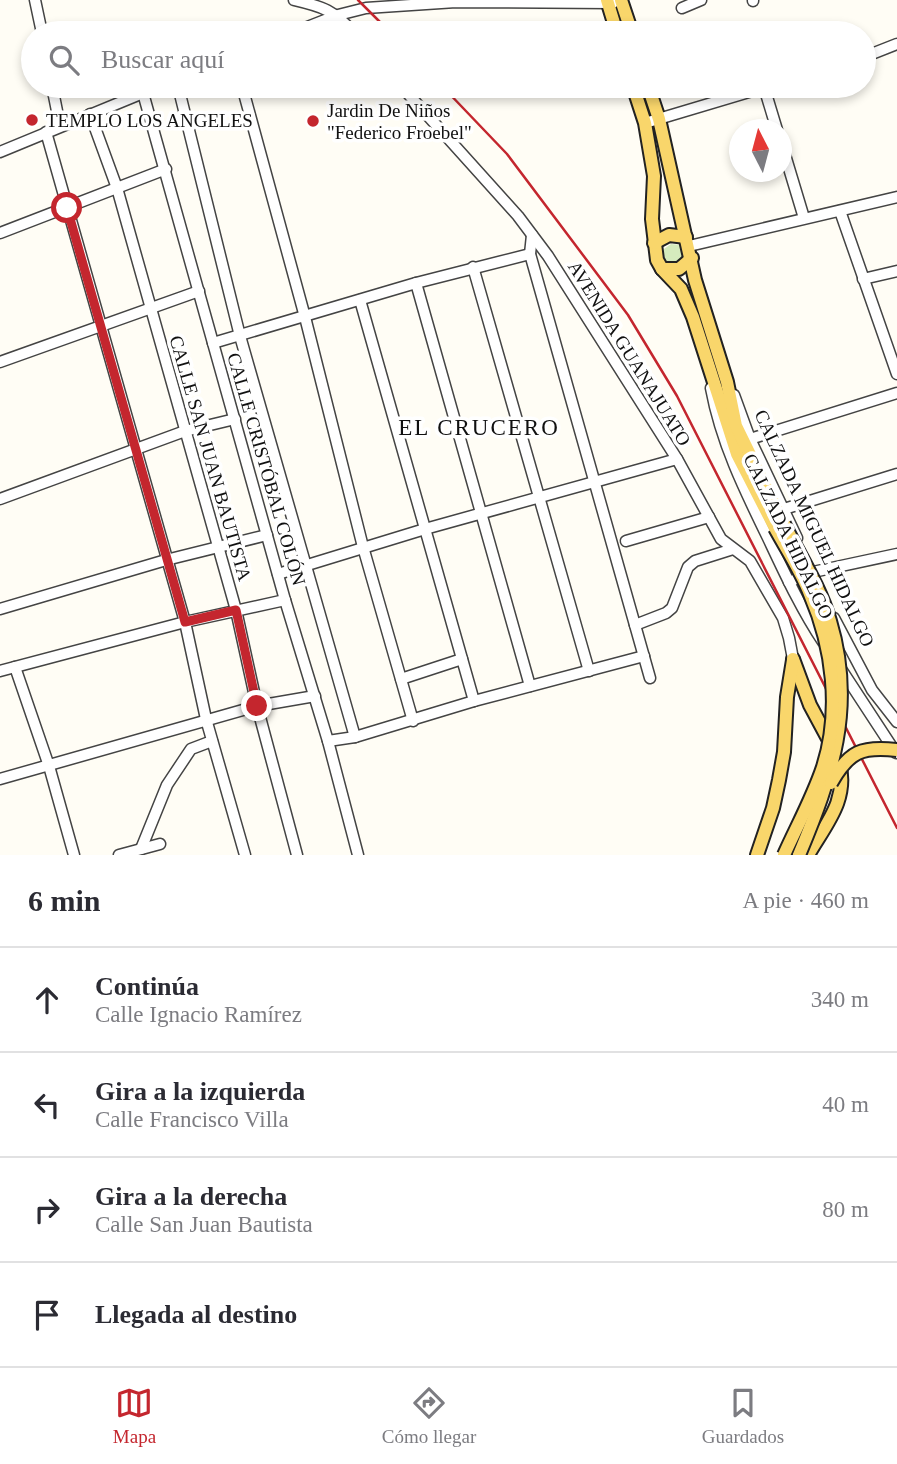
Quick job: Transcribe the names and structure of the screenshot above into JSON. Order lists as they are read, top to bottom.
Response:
{
  "streets": {
    "main road": ["CALZADA MIGUEL HIDALGO"],
    "street": [
      "AVENIDA GUANAJUATO",
      "CALLE SAN JUAN BAUTISTA",
      "CALLE CRISTÓBAL COLÓN",
      "CALZADA HIDALGO"
    ]
  },
  "crossings": [
    ["CALZADA MIGUEL HIDALGO", "CALZADA HIDALGO"]
  ],
  "districts": ["EL CRUCERO"],
  "places": ["TEMPLO LOS ANGELES", "Jardin De Niños \"Federico Froebel\""],
  "north": "top",
  "page": {
    "search": "Buscar aquí",
    "heading": ["6 min", "A pie · 460 m"],
    "list": [
      ["Continúa", "Calle Ignacio Ramírez", "340 m"],
      ["Gira a la izquierda", "Calle Francisco Villa", "40 m"],
      ["Gira a la derecha", "Calle San Juan Bautista", "80 m"],
      "Llegada al destino"
    ],
    "nav": ["Mapa", "Cómo llegar", "Guardados"]
  }
}
